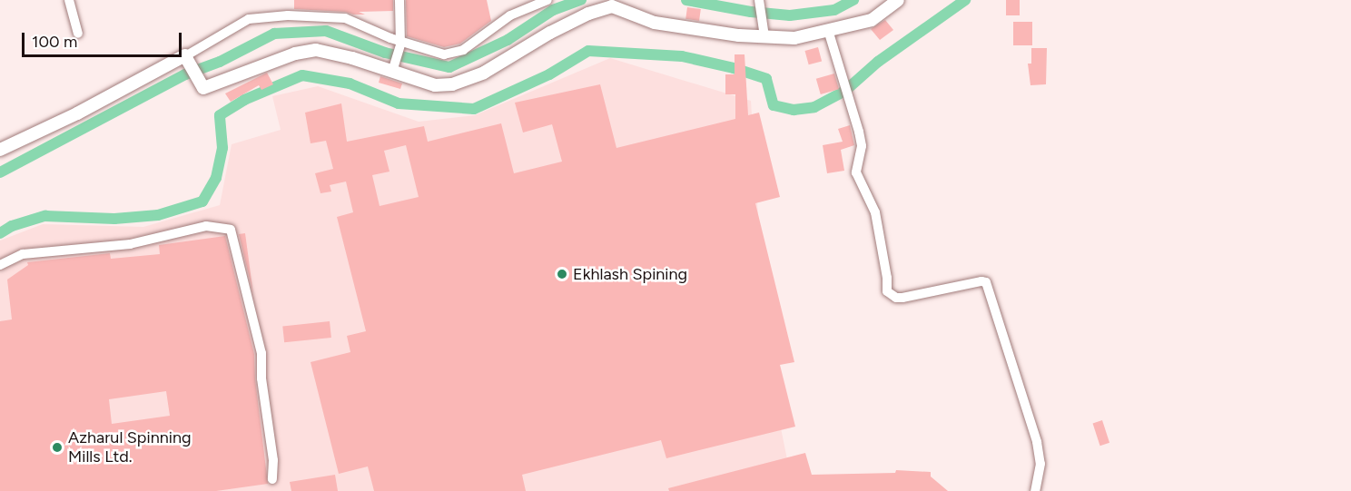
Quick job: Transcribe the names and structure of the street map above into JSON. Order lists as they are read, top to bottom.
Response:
{
  "places": ["Ekhlash Spining", "Azharul Spinning Mills Ltd."],
  "scale_bar": "100 m"
}
